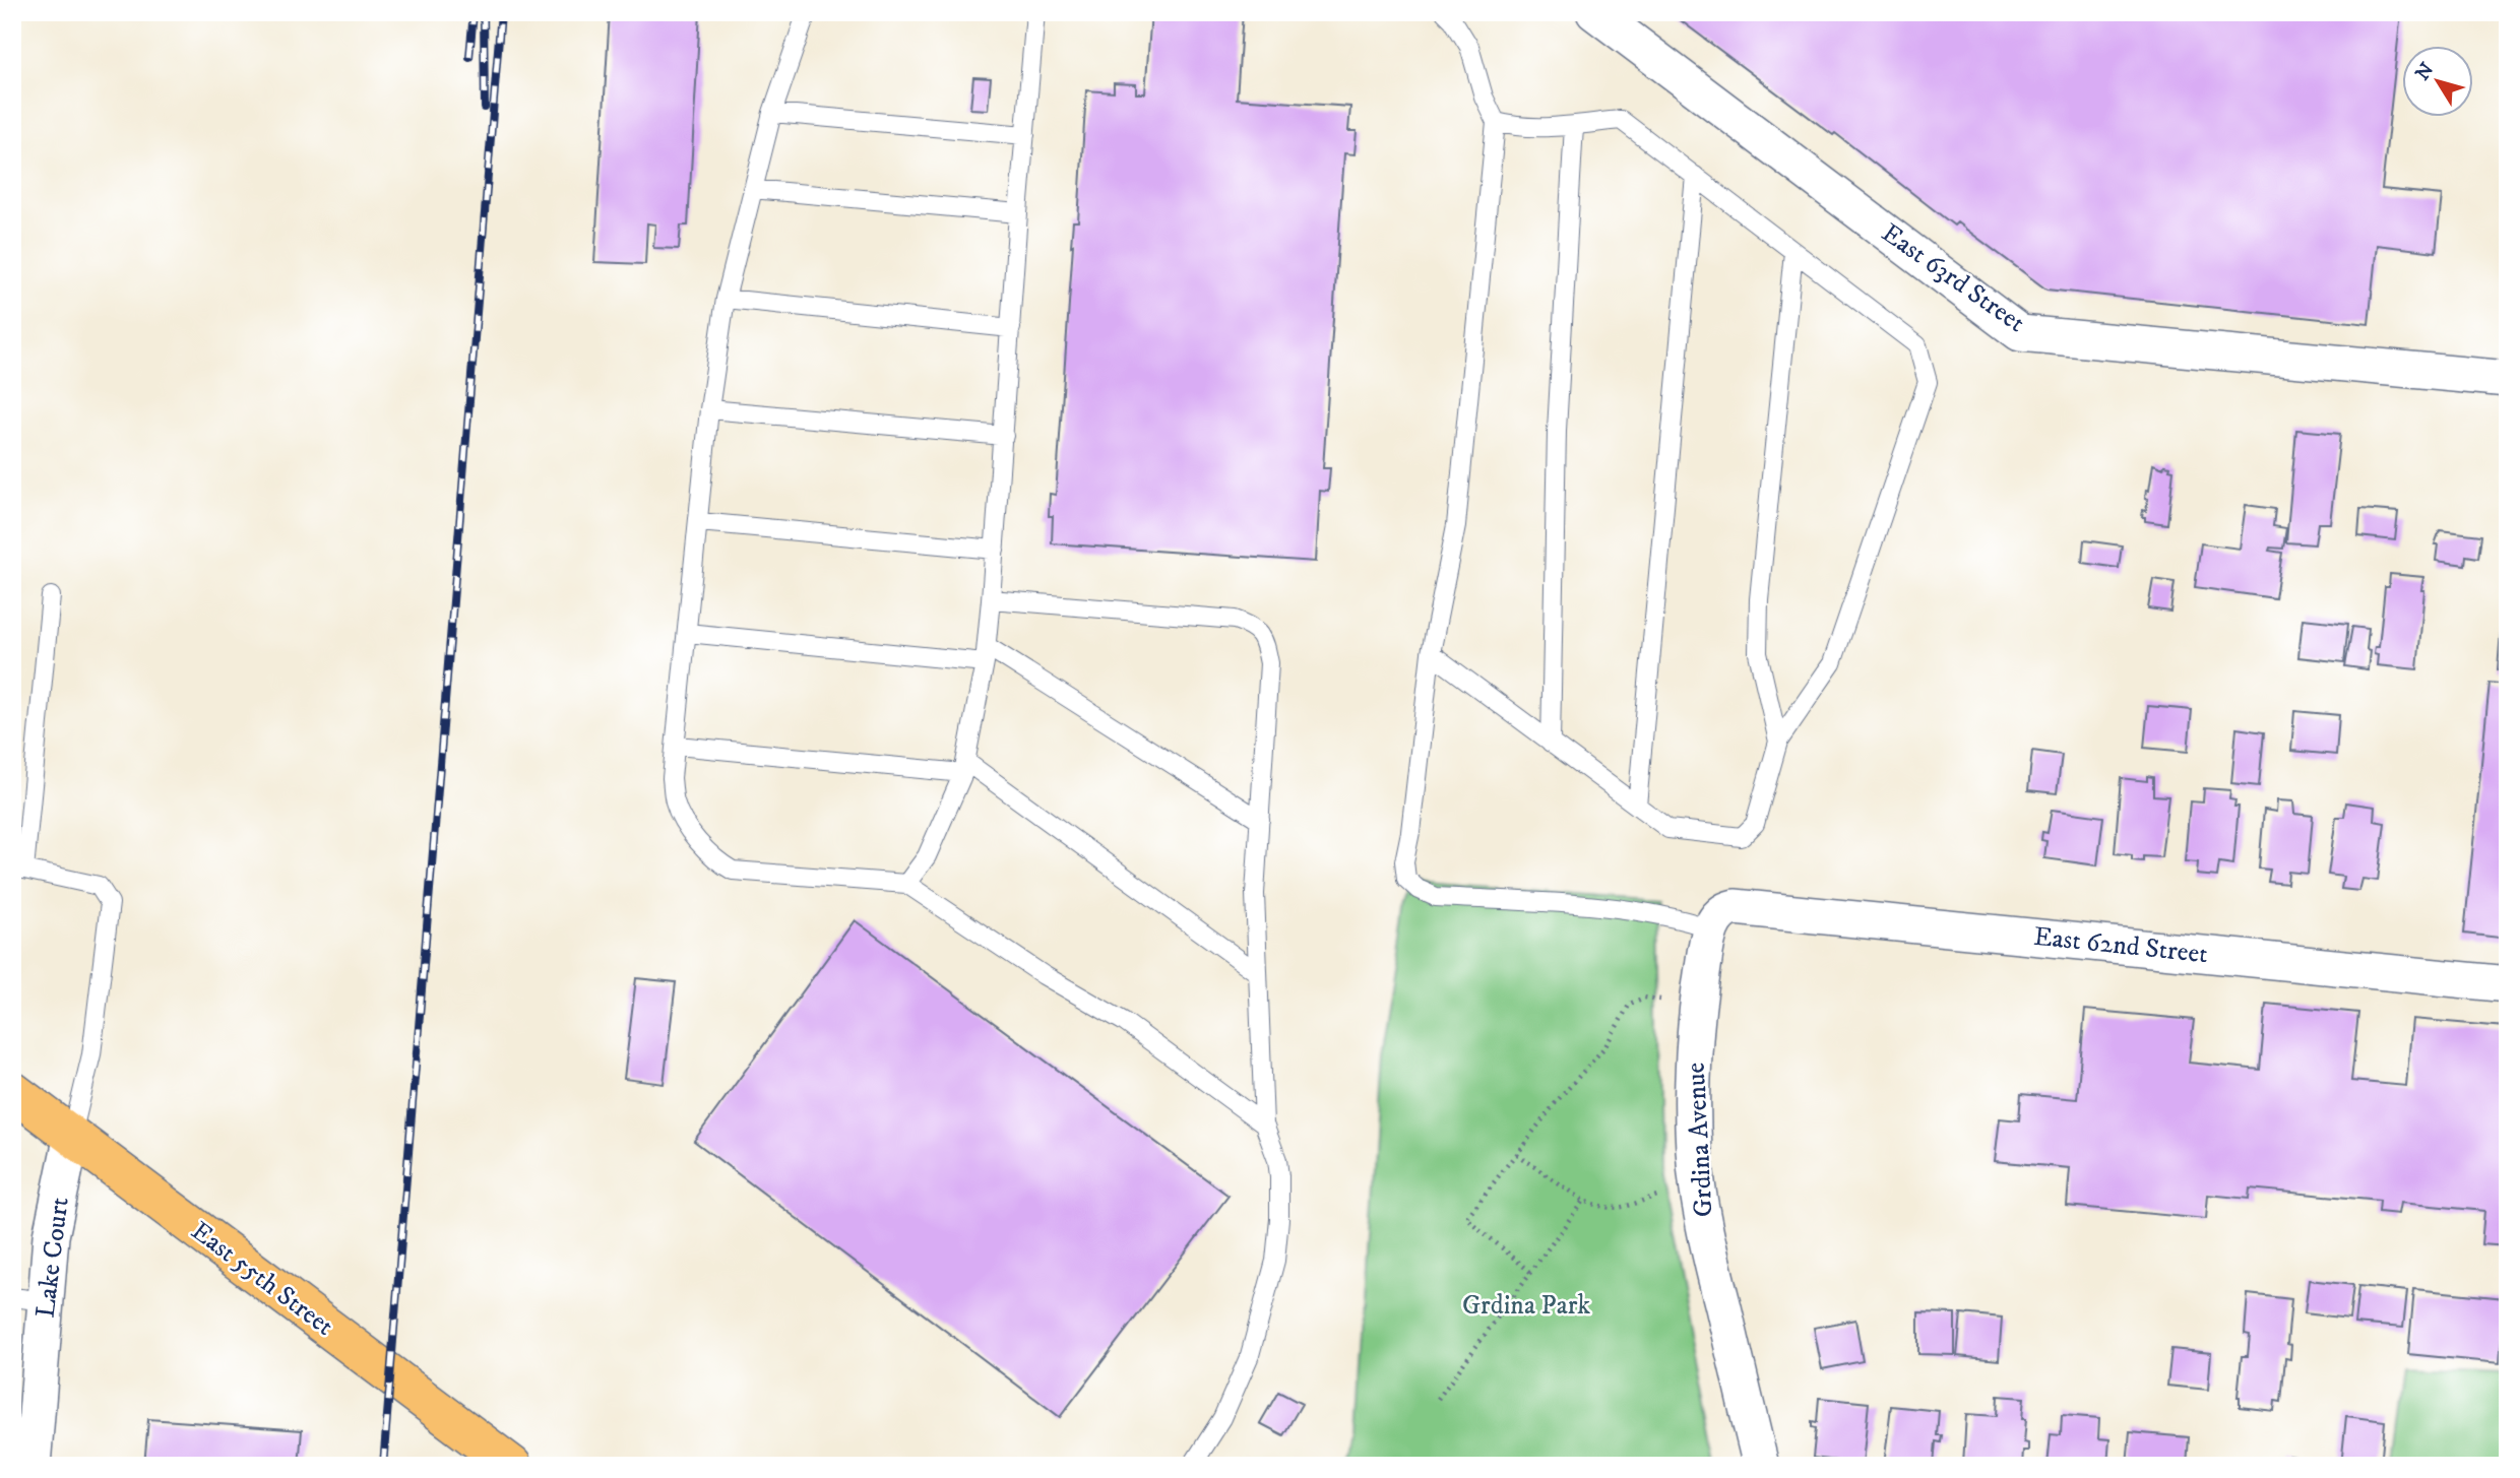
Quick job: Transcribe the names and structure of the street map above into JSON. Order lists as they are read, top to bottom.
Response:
{
  "streets": {
    "main road": ["East 55th Street"],
    "street": [
      "East 63rd Street",
      "East 62nd Street",
      "Grdina Avenue",
      "Lake Court"
    ]
  },
  "crossings": [
    ["East 62nd Street", "Grdina Avenue"],
    ["Lake Court", "East 55th Street"]
  ],
  "parks": ["Grdina Park"],
  "north": "top left"
}
